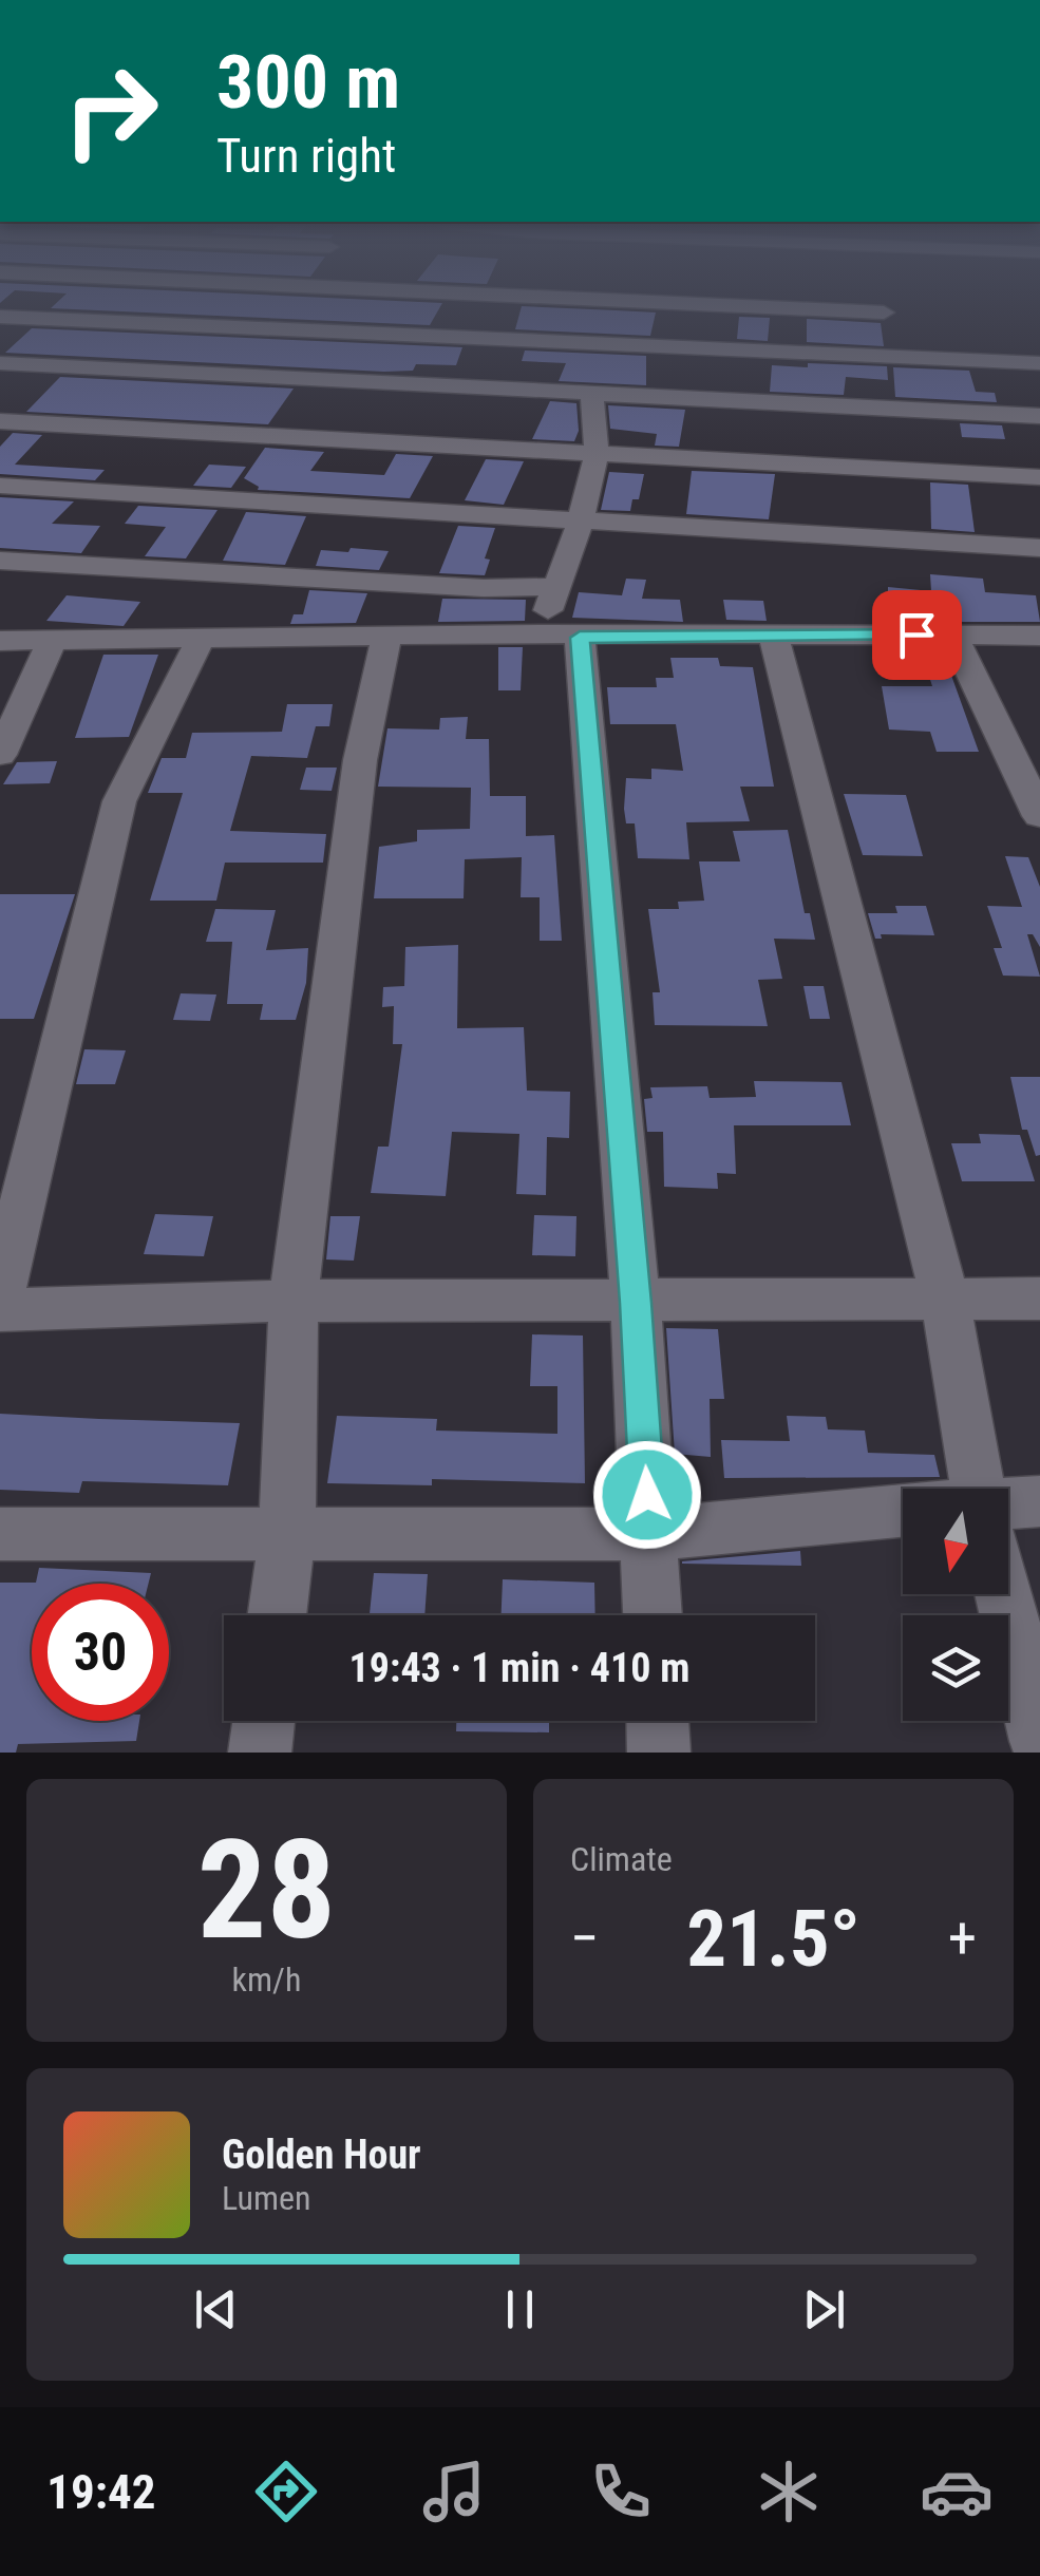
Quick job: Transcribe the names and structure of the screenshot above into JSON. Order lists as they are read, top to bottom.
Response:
{
  "north": "bottom",
  "page": {
    "turn": ["300 m", "Turn right"],
    "limit": "30",
    "trip": "19:43 · 1 min · 410 m",
    "tile": [
      ["28", "km/h"],
      "Climate"
    ],
    "heat": ["−", "21.5°", "+"],
    "song": ["Golden Hour", "Lumen"],
    "tabs": "19:42"
  }
}
